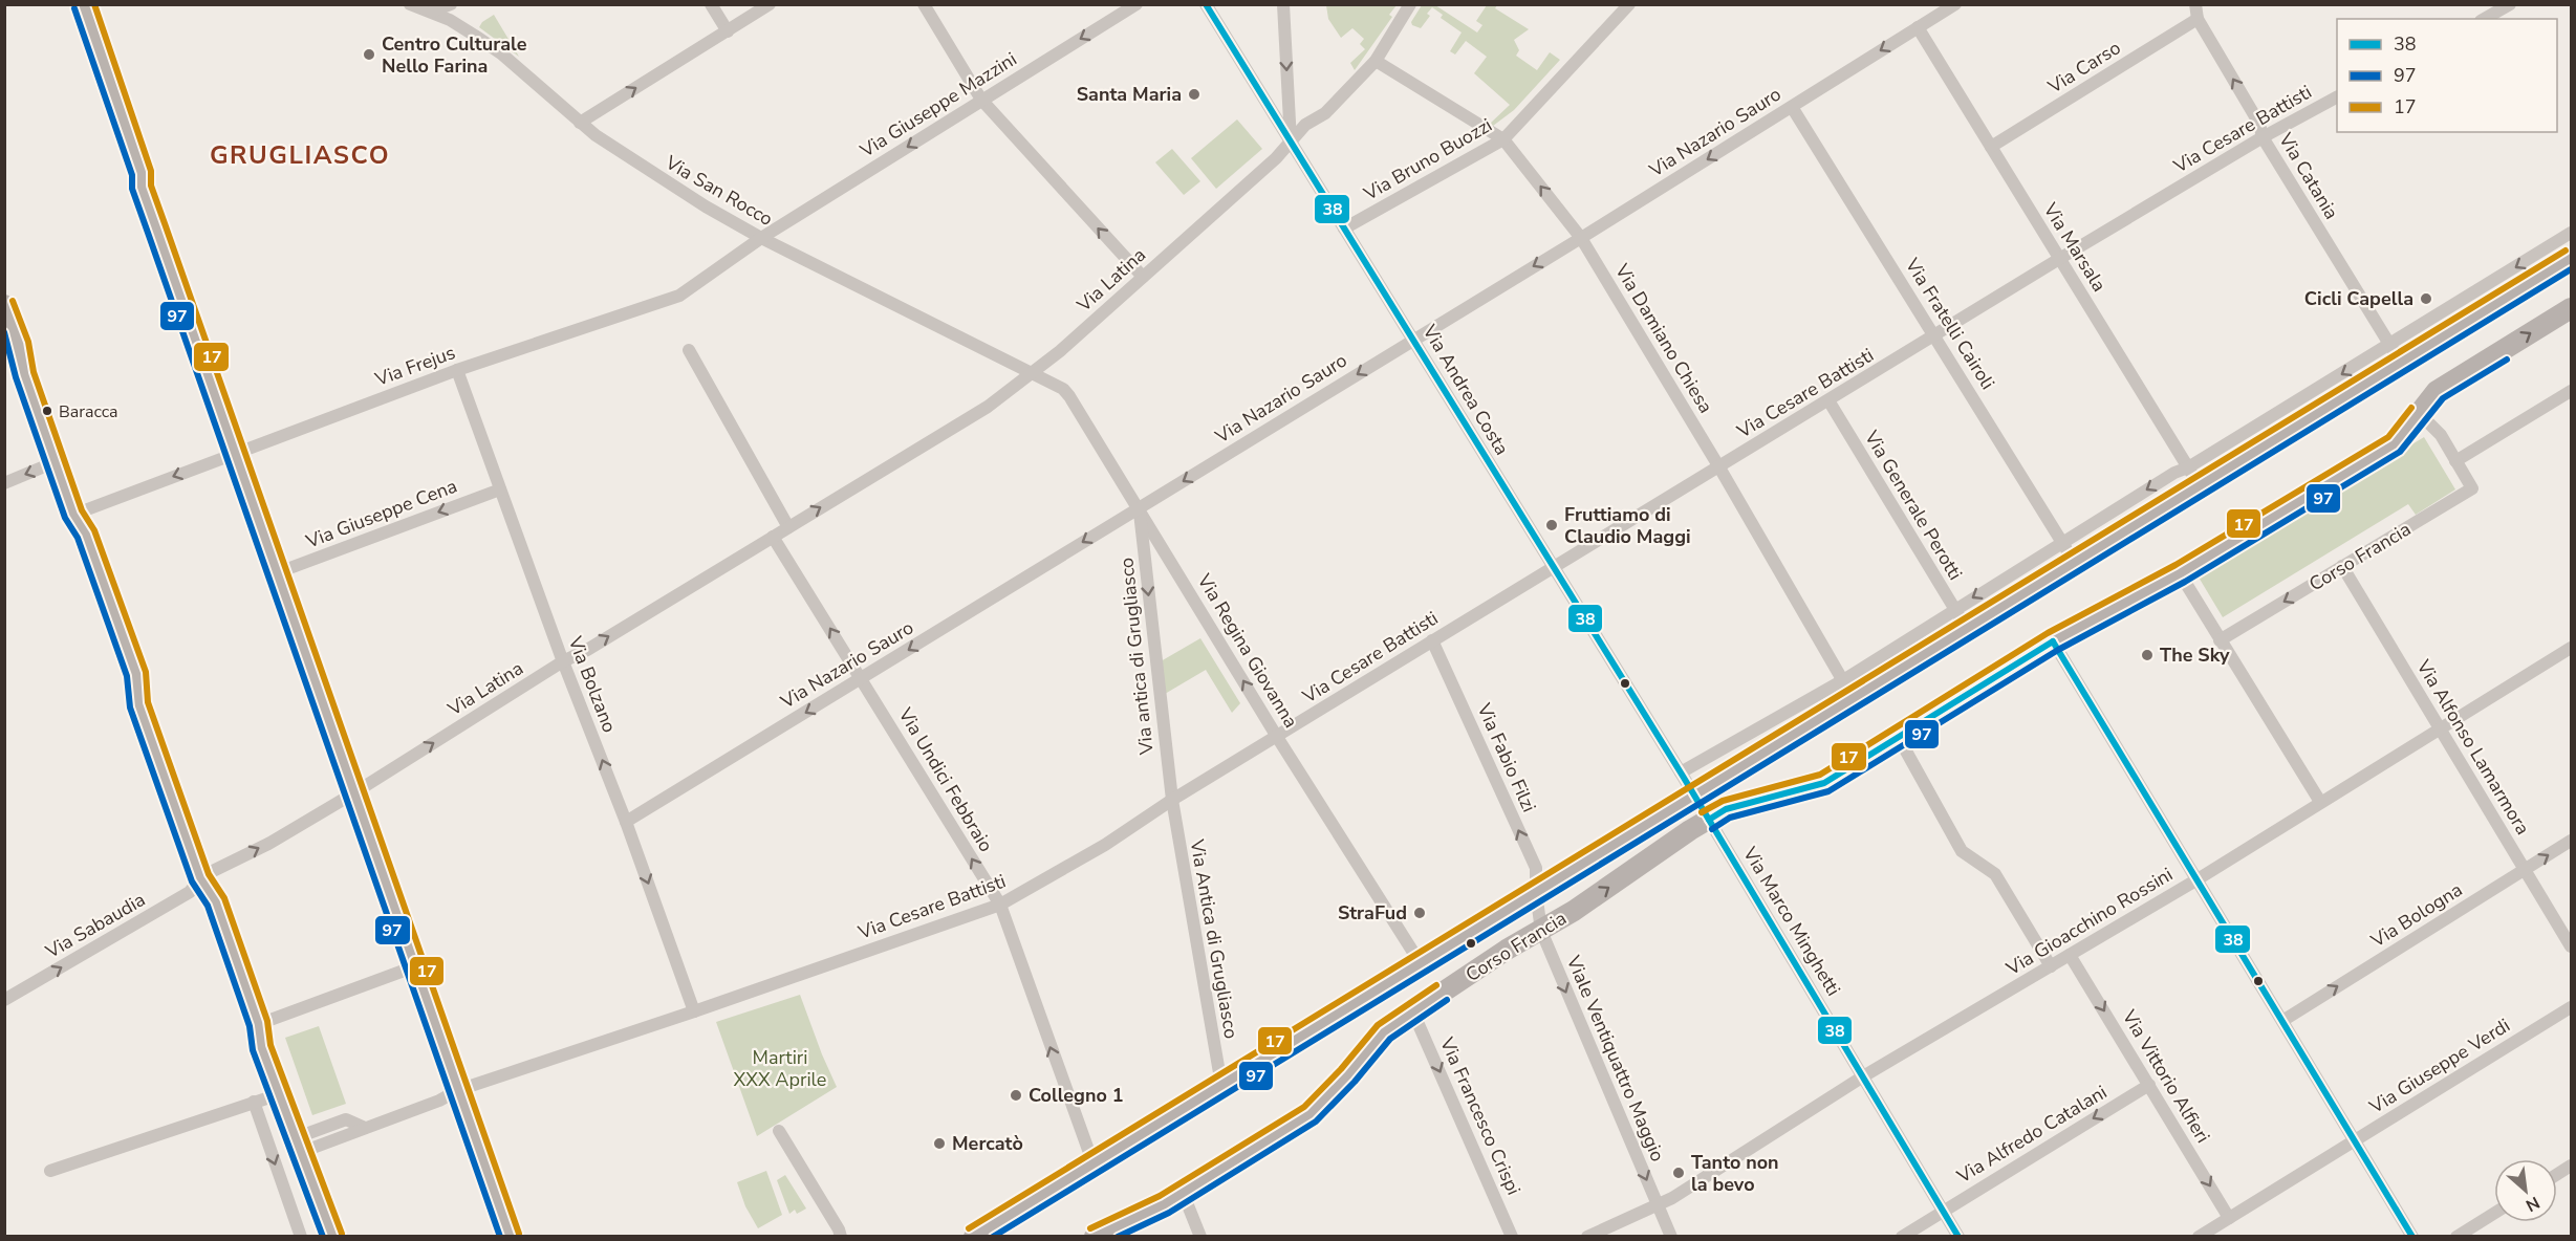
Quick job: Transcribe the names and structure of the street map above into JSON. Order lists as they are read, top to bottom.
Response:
{
  "streets": {
    "main road": ["Corso Francia"],
    "street": [
      "Via Carso",
      "Via Giuseppe Mazzini",
      "Via Cesare Battisti",
      "Via Nazario Sauro",
      "Via Bruno Buozzi",
      "Via Catania",
      "Via San Rocco",
      "Via Marsala",
      "Via Latina",
      "Via Fratelli Cairoli",
      "Via Damiano Chiesa",
      "Via Frejus",
      "Via Andrea Costa",
      "Via Generale Perotti",
      "Via Giuseppe Cena",
      "Via Regina Giovanna",
      "Via antica di Grugliasco",
      "Via Bolzano",
      "Via Alfonso Lamarmora",
      "Via Fabio Filzi",
      "Via Undici Febbraio",
      "Via Bologna",
      "Via Marco Minghetti",
      "Via Gioacchino Rossini",
      "Via Sabaudia",
      "Via Antica di Grugliasco",
      "Viale Ventiquattro Maggio",
      "Via Giuseppe Verdi",
      "Via Vittorio Alfieri",
      "Via Francesco Crispi",
      "Via Alfredo Catalani"
    ]
  },
  "crossings": [
    ["Via Carso", "Via Catania"],
    ["Via Carso", "Via Marsala"],
    ["Via Giuseppe Mazzini", "Via San Rocco"],
    ["Via Giuseppe Mazzini", "Via Frejus"],
    ["Via Cesare Battisti", "Via Catania"],
    ["Via Cesare Battisti", "Via Marsala"],
    ["Via Cesare Battisti", "Via Fratelli Cairoli"],
    ["Via Cesare Battisti", "Via Damiano Chiesa"],
    ["Via Cesare Battisti", "Via Andrea Costa"],
    ["Via Cesare Battisti", "Via Generale Perotti"],
    ["Via Cesare Battisti", "Via Regina Giovanna"],
    ["Via Cesare Battisti", "Via antica di Grugliasco"],
    ["Via Cesare Battisti", "Via Bolzano"],
    ["Via Cesare Battisti", "Via Fabio Filzi"],
    ["Via Cesare Battisti", "Via Undici Febbraio"],
    ["Via Cesare Battisti", "Via Antica di Grugliasco"],
    ["Via Nazario Sauro", "Via Marsala"],
    ["Via Nazario Sauro", "Via Fratelli Cairoli"],
    ["Via Nazario Sauro", "Via Damiano Chiesa"],
    ["Via Nazario Sauro", "Via Andrea Costa"],
    ["Via Nazario Sauro", "Via Regina Giovanna"],
    ["Via Nazario Sauro", "Via antica di Grugliasco"],
    ["Via Nazario Sauro", "Via Bolzano"],
    ["Via Nazario Sauro", "Via Undici Febbraio"],
    ["Via Bruno Buozzi", "Via Damiano Chiesa"],
    ["Via Bruno Buozzi", "Via Andrea Costa"],
    ["Via Catania", "Corso Francia"],
    ["Via San Rocco", "Via Latina"],
    ["Via San Rocco", "Via Frejus"],
    ["Via San Rocco", "Via Regina Giovanna"],
    ["Via Marsala", "Corso Francia"],
    ["Via Latina", "Via Damiano Chiesa"],
    ["Via Latina", "Via Andrea Costa"],
    ["Via Latina", "Via Regina Giovanna"],
    ["Via Latina", "Via Bolzano"],
    ["Via Latina", "Via Undici Febbraio"],
    ["Via Latina", "Via Sabaudia"],
    ["Via Fratelli Cairoli", "Corso Francia"],
    ["Via Damiano Chiesa", "Corso Francia"],
    ["Via Frejus", "Via Bolzano"],
    ["Via Andrea Costa", "Corso Francia"],
    ["Via Andrea Costa", "Via Marco Minghetti"],
    ["Via Generale Perotti", "Corso Francia"],
    ["Via Giuseppe Cena", "Via Bolzano"],
    ["Corso Francia", "Via Regina Giovanna"],
    ["Corso Francia", "Via Alfonso Lamarmora"],
    ["Corso Francia", "Via Fabio Filzi"],
    ["Corso Francia", "Via Undici Febbraio"],
    ["Corso Francia", "Via Marco Minghetti"],
    ["Corso Francia", "Via Antica di Grugliasco"],
    ["Corso Francia", "Viale Ventiquattro Maggio"],
    ["Corso Francia", "Via Francesco Crispi"],
    ["Via Regina Giovanna", "Via antica di Grugliasco"],
    ["Via antica di Grugliasco", "Via Antica di Grugliasco"],
    ["Via Alfonso Lamarmora", "Via Bologna"],
    ["Via Alfonso Lamarmora", "Via Gioacchino Rossini"],
    ["Via Fabio Filzi", "Viale Ventiquattro Maggio"],
    ["Via Marco Minghetti", "Via Gioacchino Rossini"],
    ["Via Marco Minghetti", "Via Alfredo Catalani"],
    ["Via Gioacchino Rossini", "Viale Ventiquattro Maggio"],
    ["Via Gioacchino Rossini", "Via Vittorio Alfieri"],
    ["Via Giuseppe Verdi", "Via Vittorio Alfieri"],
    ["Via Vittorio Alfieri", "Via Alfredo Catalani"]
  ],
  "one_way": [
    "Via Giuseppe Mazzini",
    "Via Nazario Sauro",
    "Via Latina",
    "Via Giuseppe Cena",
    "Via Regina Giovanna",
    "Via antica di Grugliasco",
    "Via Fabio Filzi",
    "Via Undici Febbraio",
    "Via Bologna",
    "Via Sabaudia",
    "Viale Ventiquattro Maggio",
    "Via Vittorio Alfieri",
    "Via Francesco Crispi",
    "Via Alfredo Catalani"
  ],
  "districts": ["GRUGLIASCO"],
  "parks": ["Martiri XXX Aprile"],
  "places": [
    "Centro Culturale Nello Farina",
    "Santa Maria",
    "Cicli Capella",
    "Baracca",
    "Fruttiamo di Claudio Maggi",
    "The Sky",
    "StraFud",
    "Collegno 1",
    "Mercatò",
    "Tanto non la bevo"
  ],
  "lines": ["transit line 38", "transit line 17", "transit line 97"],
  "legend": ["38", "97", "17"],
  "north": "bottom right"
}
